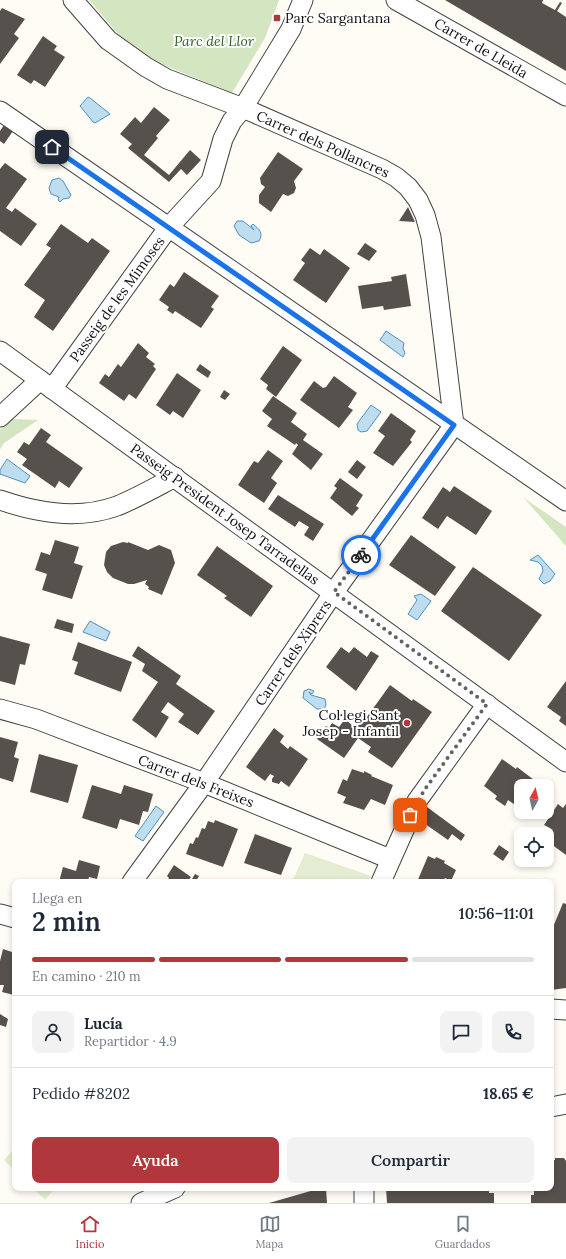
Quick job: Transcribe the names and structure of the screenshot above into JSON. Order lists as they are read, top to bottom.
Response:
{
  "streets": {
    "street": [
      "Carrer de Lleida",
      "Carrer dels Pollancres",
      "Passeig de les Mimoses",
      "Passeig President Josep Tarradellas",
      "Carrer dels Xiprers",
      "Carrer dels Freixes"
    ]
  },
  "crossings": [
    ["Carrer dels Pollancres", "Passeig de les Mimoses"],
    ["Carrer dels Pollancres", "Carrer dels Xiprers"],
    ["Passeig de les Mimoses", "Passeig President Josep Tarradellas"],
    ["Passeig President Josep Tarradellas", "Carrer dels Xiprers"],
    ["Carrer dels Xiprers", "Carrer dels Freixes"]
  ],
  "parks": ["Parc del Llor"],
  "places": {
    "transit": ["Parc Sargantana"],
    "other": ["Col·legi Sant Josep - Infantil"]
  },
  "north": "top",
  "page": {
    "heading": ["2 min", "Llega en", "10:56–11:01"],
    "panel": [
      "Lucía",
      "Repartidor · 4.9",
      "Pedido #8202",
      "18.65 €"
    ],
    "bar": "En camino · 210 m",
    "buttons": ["Ayuda", "Compartir"],
    "tabs": ["Inicio", "Mapa", "Guardados"]
  }
}
